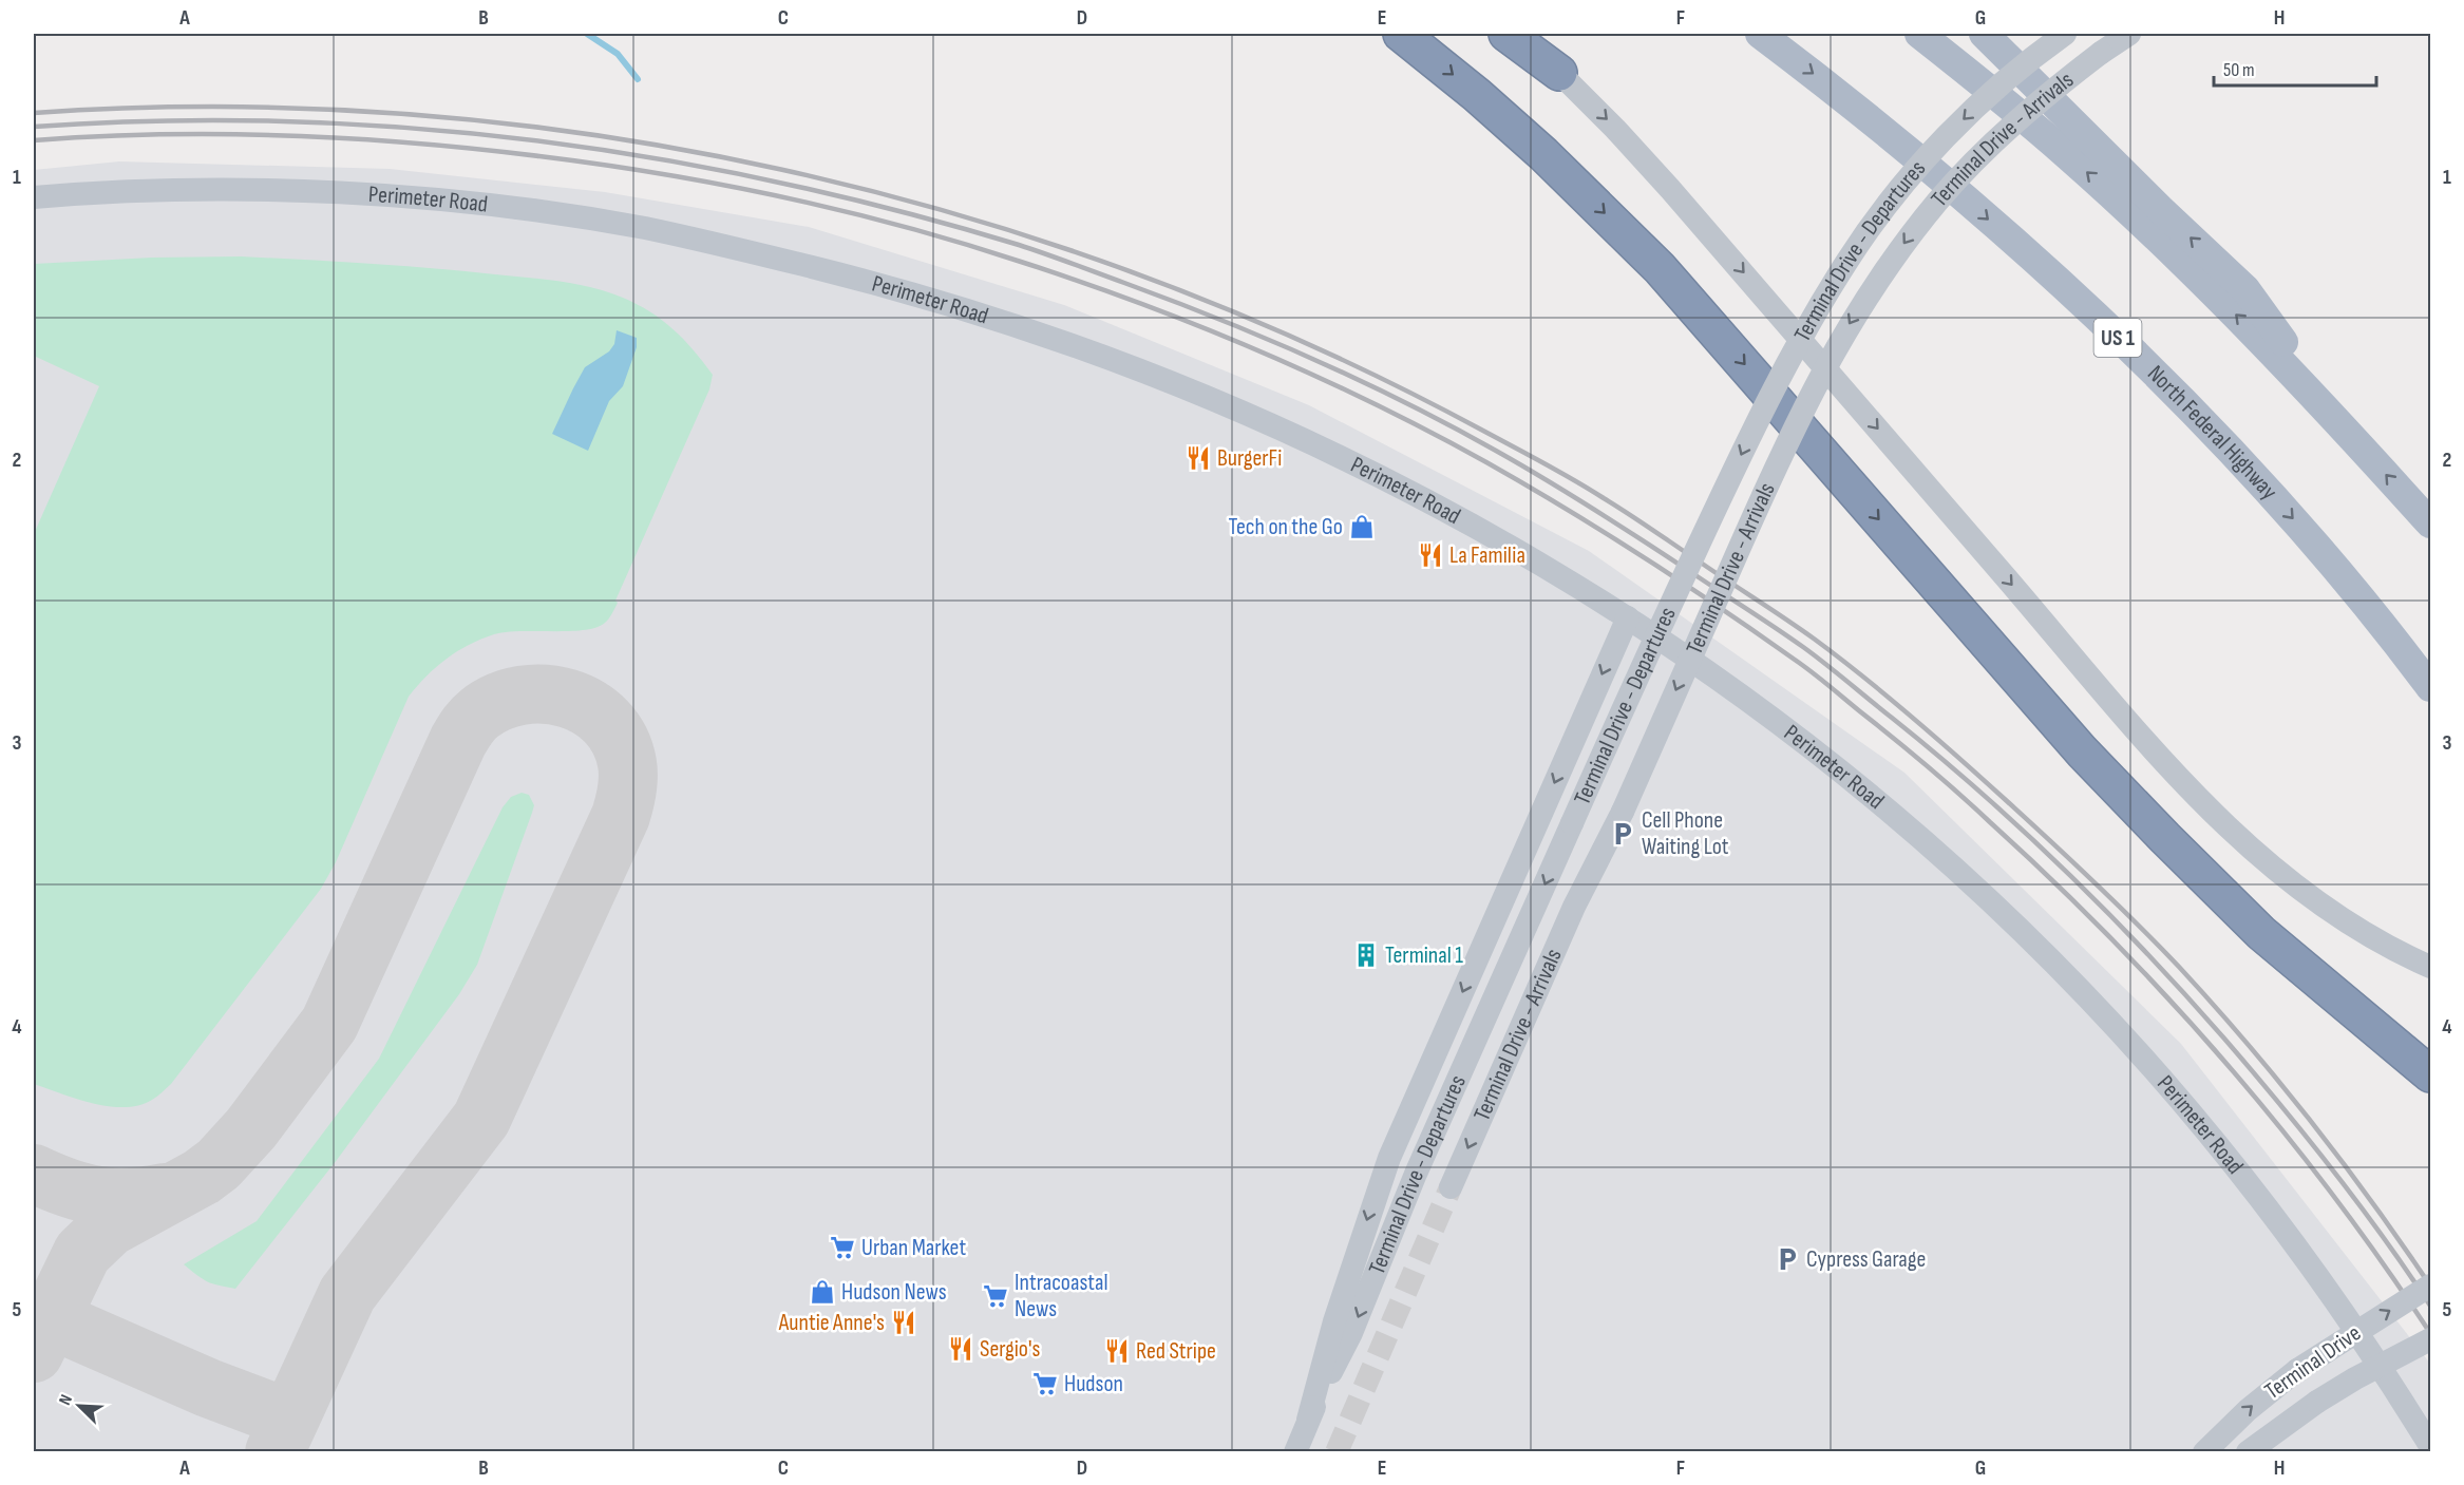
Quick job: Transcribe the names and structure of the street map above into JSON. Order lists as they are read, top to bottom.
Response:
{
  "streets": {
    "main road": ["US 1", "North Federal Highway"],
    "street": [
      "Terminal Drive - Arrivals",
      "Perimeter Road",
      "Terminal Drive - Departures",
      "Terminal Drive"
    ]
  },
  "places": {
    "restaurant": [
      "BurgerFi",
      "La Familia",
      "Auntie Anne's",
      "Sergio's",
      "Red Stripe"
    ],
    "shop": ["Tech on the Go", "Hudson News"],
    "parking": ["Cell Phone Waiting Lot", "Cypress Garage"],
    "building": ["Terminal 1"],
    "supermarket": ["Urban Market", "Intracoastal News", "Hudson"]
  },
  "scale_bar": "50 m",
  "north": "top left",
  "grid": {
    "columns": [
      "A",
      "B",
      "C",
      "D",
      "E",
      "F",
      "G",
      "H"
    ],
    "rows": [
      "1",
      "2",
      "3",
      "4",
      "5"
    ]
  }
}
